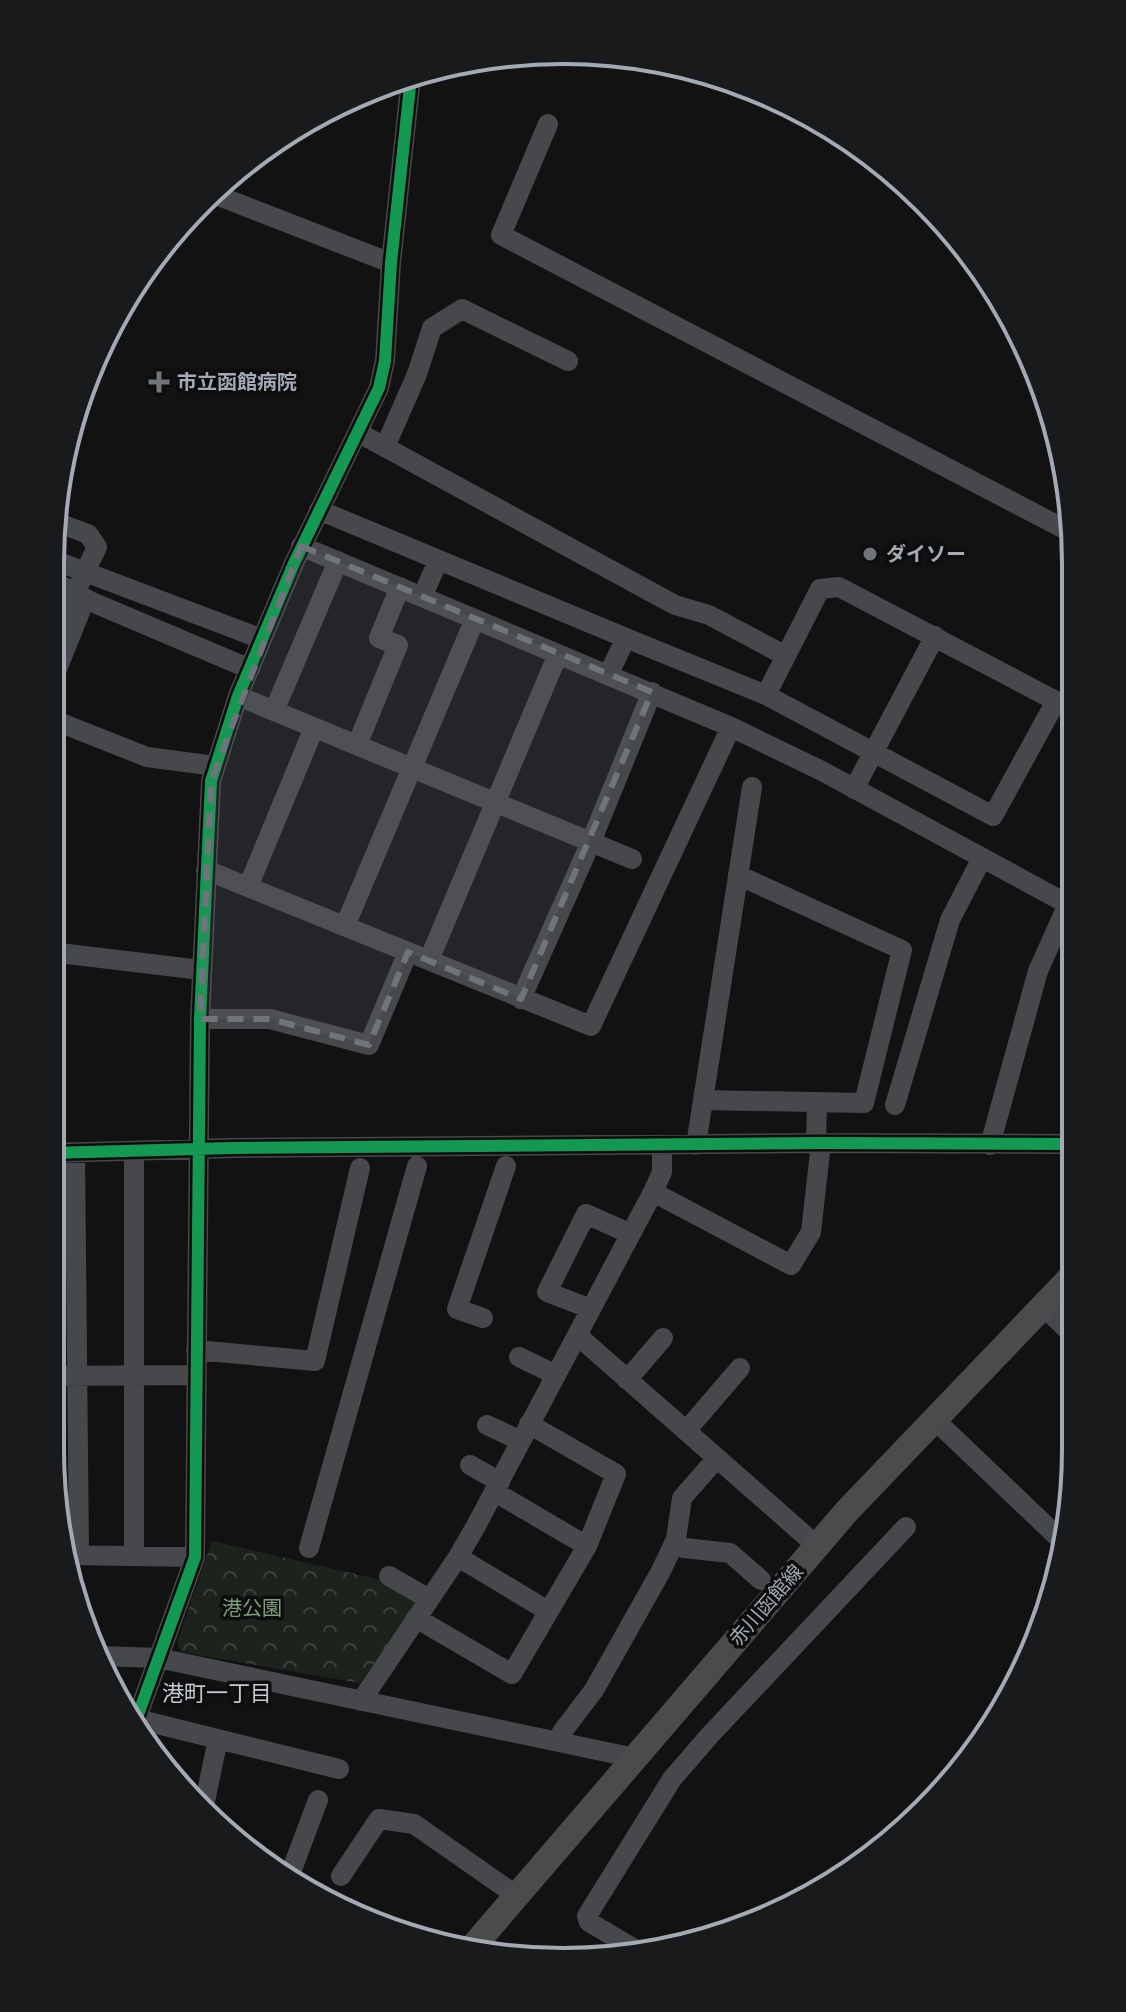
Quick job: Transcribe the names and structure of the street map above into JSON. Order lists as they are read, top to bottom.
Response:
{
  "streets": {
    "main road": ["赤川函館線"]
  },
  "districts": ["港町一丁目"],
  "parks": ["港公園"],
  "places": {
    "health": ["市立函館病院"],
    "other": ["ダイソー"]
  }
}
